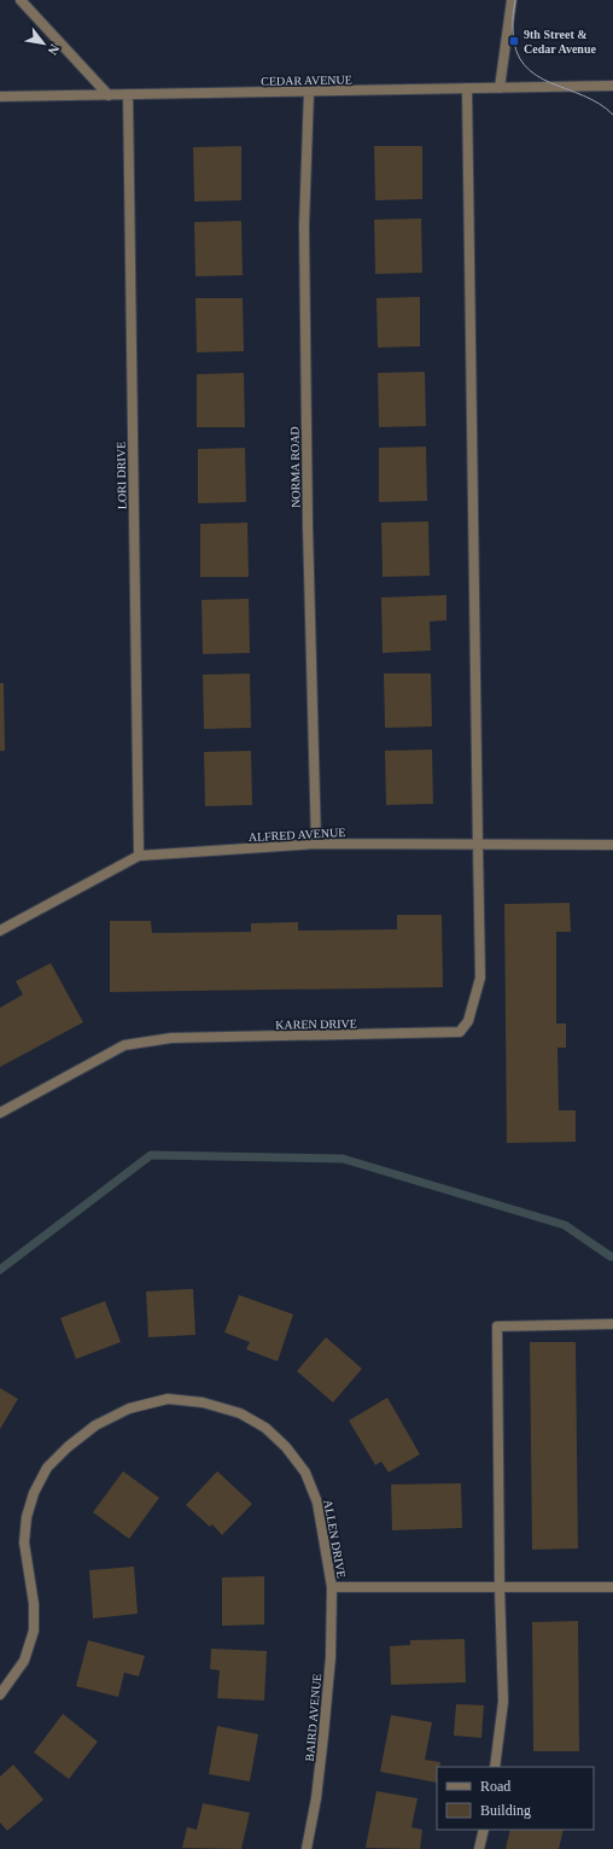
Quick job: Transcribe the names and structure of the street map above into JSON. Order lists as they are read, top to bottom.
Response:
{
  "streets": {
    "street": [
      "CEDAR AVENUE",
      "NORMA ROAD",
      "LORI DRIVE",
      "ALFRED AVENUE",
      "KAREN DRIVE",
      "ALLEN DRIVE",
      "BAIRD AVENUE"
    ]
  },
  "crossings": [
    ["CEDAR AVENUE", "NORMA ROAD"],
    ["CEDAR AVENUE", "LORI DRIVE"],
    ["NORMA ROAD", "ALFRED AVENUE"],
    ["LORI DRIVE", "ALFRED AVENUE"],
    ["ALFRED AVENUE", "KAREN DRIVE"],
    ["ALLEN DRIVE", "BAIRD AVENUE"]
  ],
  "places": {
    "transit": ["9th Street & Cedar Avenue"]
  },
  "legend": ["Road", "Building"],
  "north": "bottom right"
}
